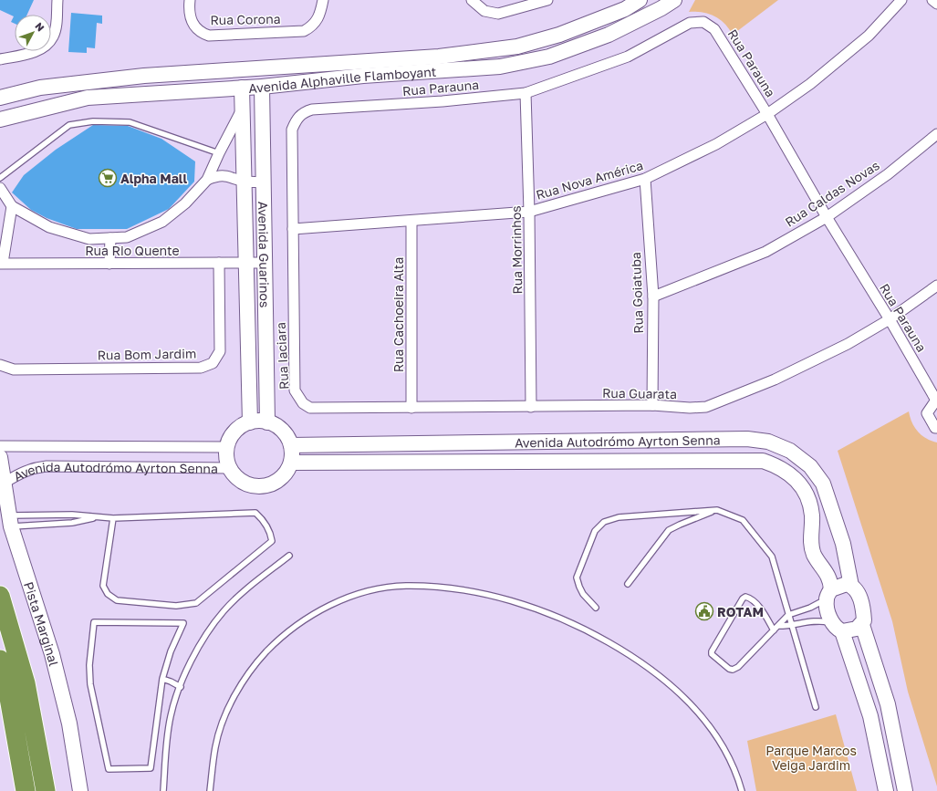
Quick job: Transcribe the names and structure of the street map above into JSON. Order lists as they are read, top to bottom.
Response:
{
  "streets": {
    "street": [
      "Rua Corona",
      "Rua Parauna",
      "Avenida Alphaville Flamboyant",
      "Rua Nova América",
      "Rua Caldas Novas",
      "Rua Rio Quente",
      "Rua Morrinhos",
      "Avenida Guarinos",
      "Rua Goiatuba",
      "Rua Cachoeira Alta",
      "Rua Bom Jardim",
      "Rua Iaciara",
      "Rua Guarata",
      "Avenida Autodrómo Ayrton Senna",
      "Pista Marginal"
    ]
  },
  "crossings": [
    ["Rua Parauna", "Rua Nova América"],
    ["Rua Parauna", "Rua Caldas Novas"],
    ["Rua Parauna", "Rua Morrinhos"],
    ["Rua Parauna", "Rua Iaciara"],
    ["Rua Parauna", "Rua Guarata"],
    ["Avenida Alphaville Flamboyant", "Avenida Guarinos"],
    ["Rua Nova América", "Rua Morrinhos"],
    ["Rua Nova América", "Rua Goiatuba"],
    ["Rua Nova América", "Rua Cachoeira Alta"],
    ["Rua Nova América", "Rua Iaciara"],
    ["Rua Caldas Novas", "Rua Goiatuba"],
    ["Rua Rio Quente", "Avenida Guarinos"],
    ["Rua Rio Quente", "Rua Bom Jardim"],
    ["Rua Morrinhos", "Rua Guarata"],
    ["Avenida Guarinos", "Avenida Autodrómo Ayrton Senna"],
    ["Rua Goiatuba", "Rua Guarata"],
    ["Rua Cachoeira Alta", "Rua Guarata"],
    ["Rua Iaciara", "Rua Guarata"],
    ["Avenida Autodrómo Ayrton Senna", "Pista Marginal"]
  ],
  "parks": ["Parque Marcos Veiga Jardim"],
  "places": {
    "supermarket": ["Alpha Mall"],
    "public building": ["ROTAM"]
  },
  "north": "top right"
}
